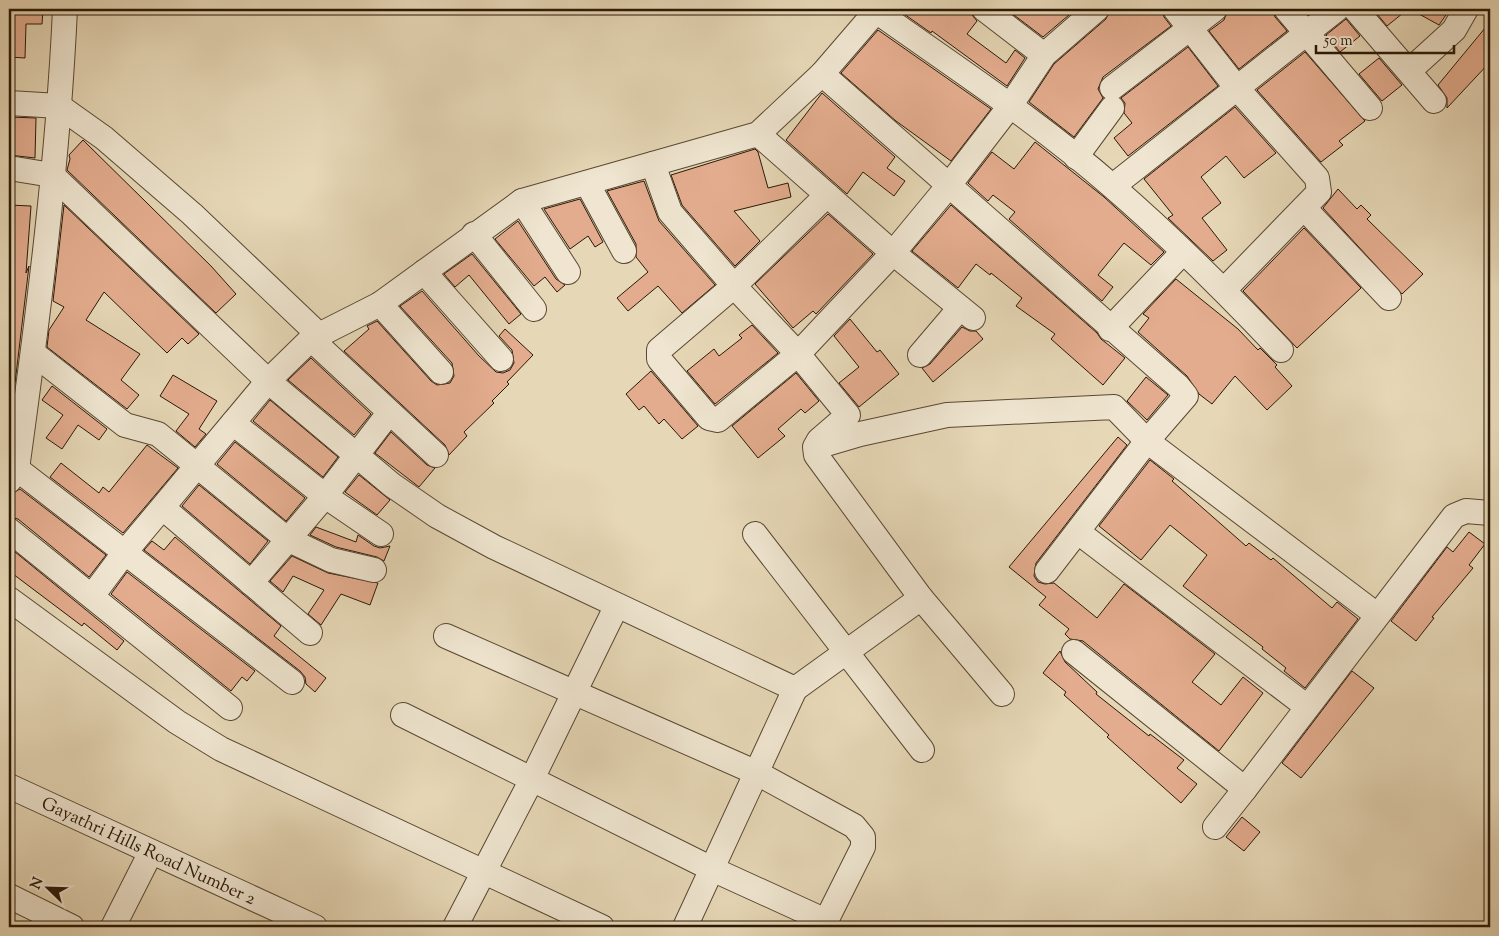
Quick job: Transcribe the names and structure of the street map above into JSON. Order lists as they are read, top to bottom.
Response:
{
  "streets": {
    "street": ["Gayathri Hills Road Number 2"]
  },
  "scale_bar": "50 m",
  "north": "top left"
}
